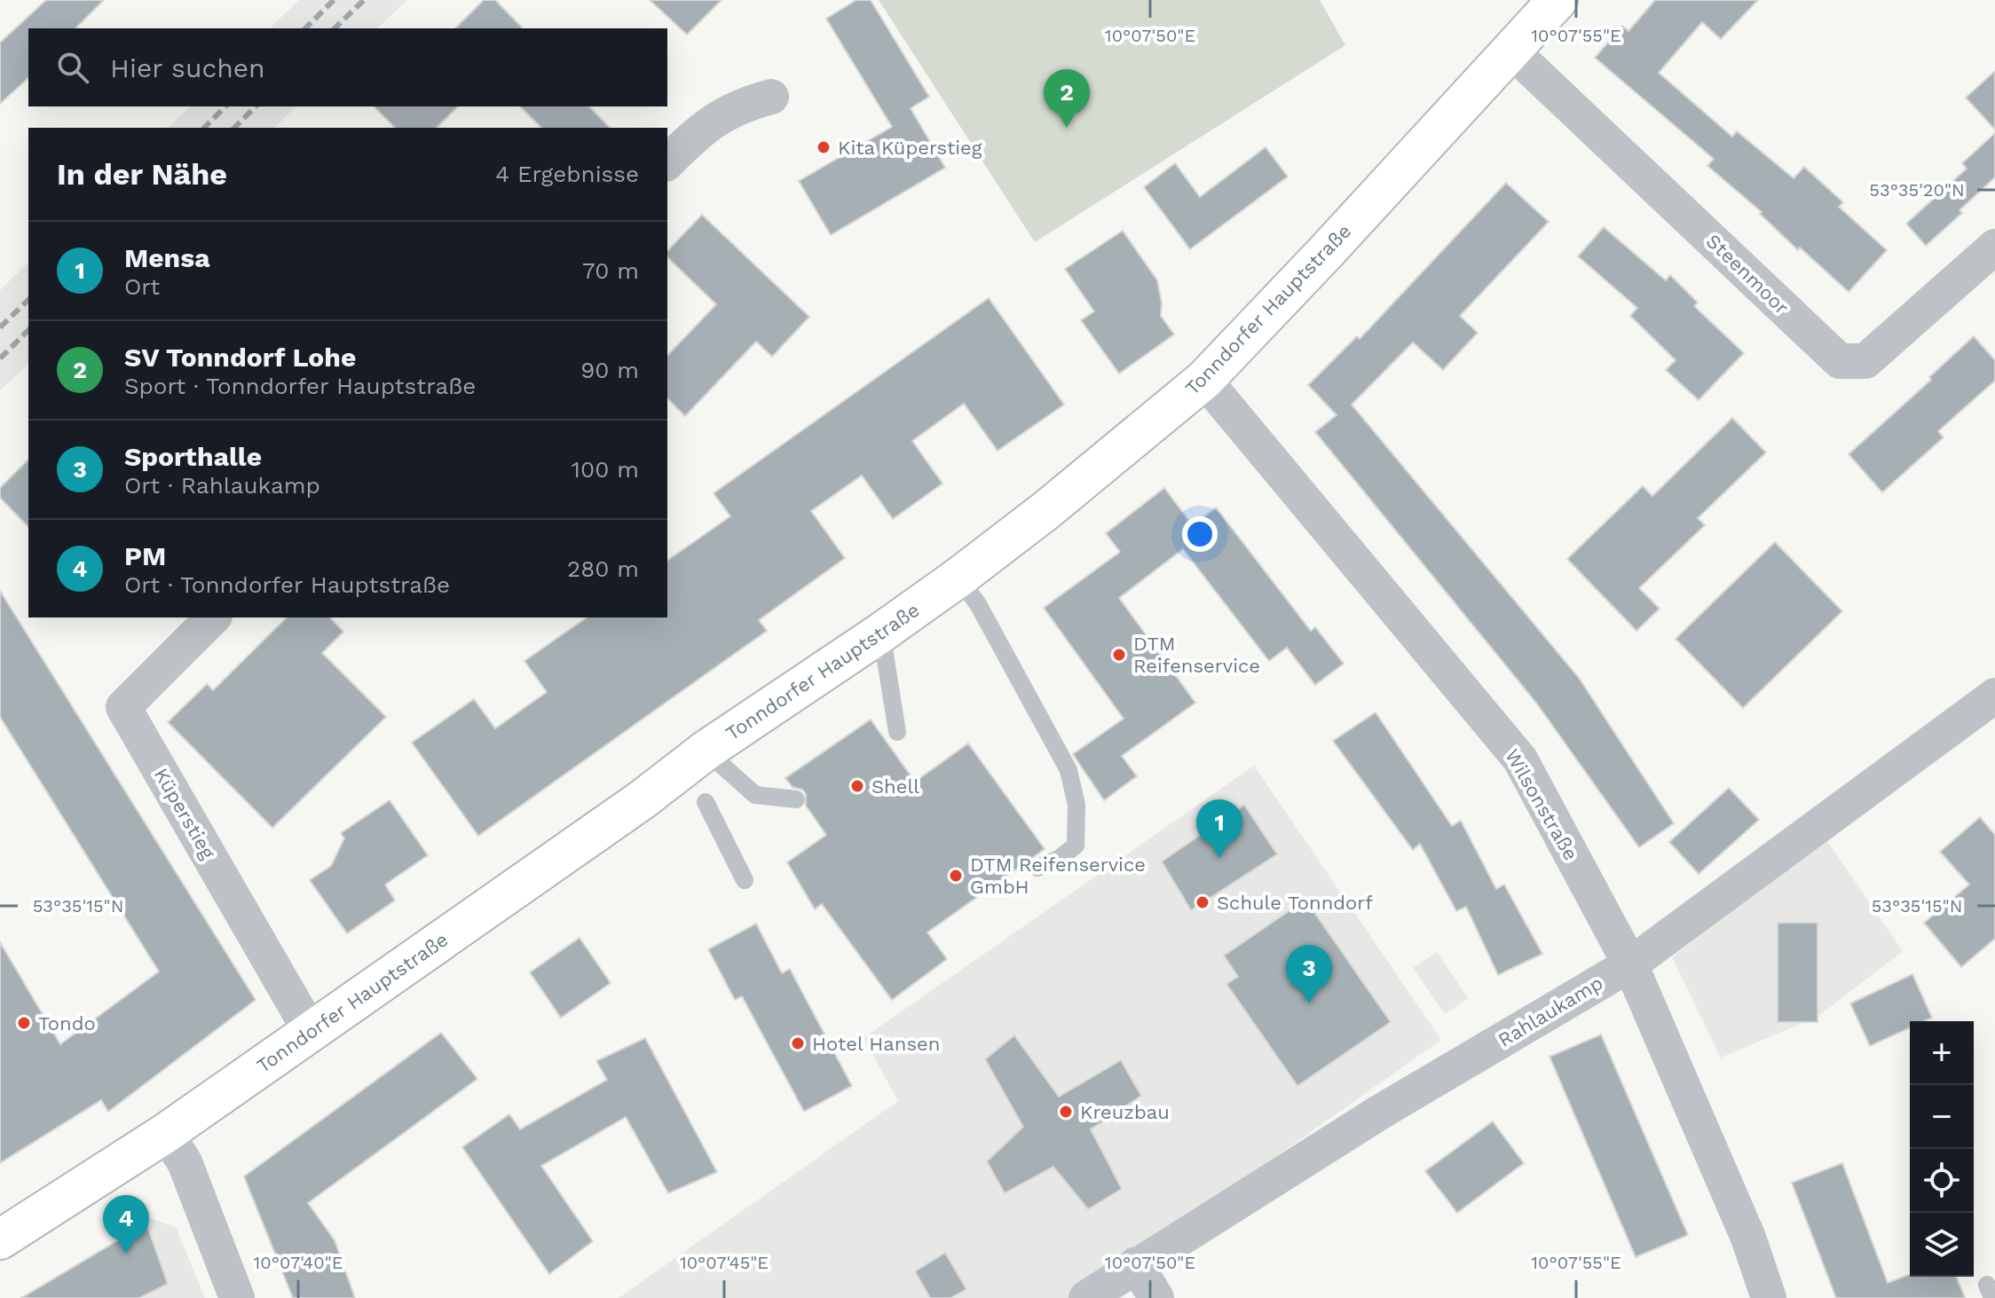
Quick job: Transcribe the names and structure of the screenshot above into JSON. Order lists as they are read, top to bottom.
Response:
{
  "streets": {
    "main road": ["Tonndorfer Hauptstraße"],
    "street": [
      "Steenmoor",
      "Wilsonstraße",
      "Küperstieg",
      "Rahlaukamp"
    ]
  },
  "crossings": [
    ["Steenmoor", "Tonndorfer Hauptstraße"],
    ["Tonndorfer Hauptstraße", "Wilsonstraße"],
    ["Tonndorfer Hauptstraße", "Küperstieg"],
    ["Wilsonstraße", "Rahlaukamp"]
  ],
  "places": [
    "Kita Küperstieg",
    "DTM Reifenservice",
    "Shell",
    "DTM Reifenservice GmbH",
    "Schule Tonndorf",
    "Tondo",
    "Hotel Hansen",
    "Kreuzbau"
  ],
  "page": {
    "search": "Hier suchen",
    "pins": [
      "2",
      "1",
      "3",
      "4"
    ],
    "heading": ["In der Nähe", "4 Ergebnisse"],
    "list": [
      {
        "mark": "1",
        "name": "Mensa",
        "note": "Ort",
        "value": "70 m"
      },
      {
        "mark": "2",
        "name": "SV Tonndorf Lohe",
        "note": "Sport · Tonndorfer Hauptstraße",
        "value": "90 m"
      },
      {
        "mark": "3",
        "name": "Sporthalle",
        "note": "Ort · Rahlaukamp",
        "value": "100 m"
      },
      {
        "mark": "4",
        "name": "PM",
        "note": "Ort · Tonndorfer Hauptstraße",
        "value": "280 m"
      }
    ],
    "map_buttons": ["+", "−"]
  },
  "coordinates": [
    "10°07'50\"E",
    "10°07'55\"E",
    "53°35'20\"N",
    "53°35'15\"N",
    "10°07'40\"E",
    "10°07'45\"E"
  ]
}
